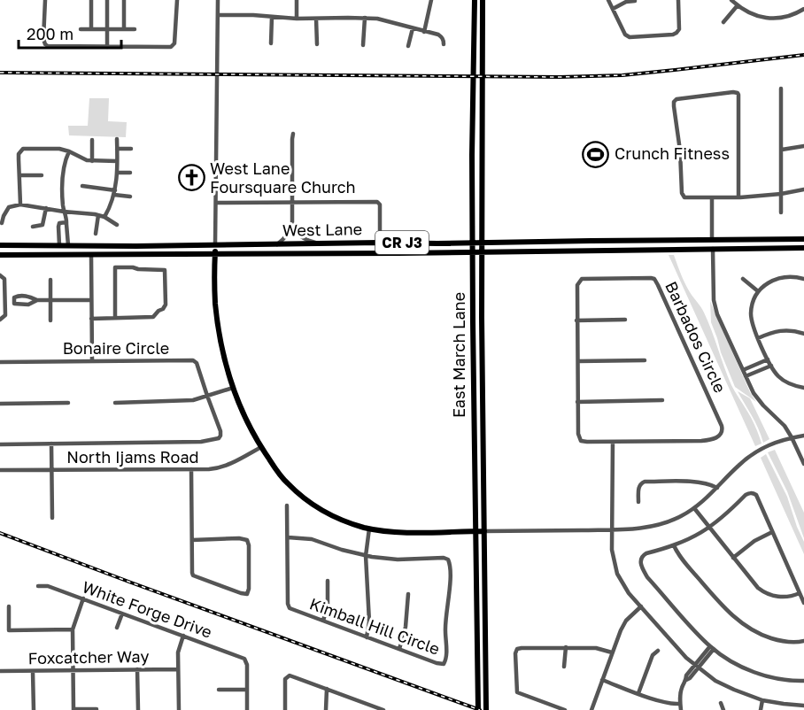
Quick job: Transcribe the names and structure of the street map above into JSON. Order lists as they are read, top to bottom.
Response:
{
  "streets": {
    "main road": ["West Lane", "CR J3", "East March Lane"],
    "street": [
      "Barbados Circle",
      "Bonaire Circle",
      "North Ijams Road",
      "White Forge Drive",
      "Kimball Hill Circle",
      "Foxcatcher Way"
    ]
  },
  "crossings": [
    ["West Lane", "East March Lane"]
  ],
  "places": {
    "sports": ["Crunch Fitness"],
    "church": ["West Lane Foursquare Church"]
  },
  "scale_bar": "200 m"
}
